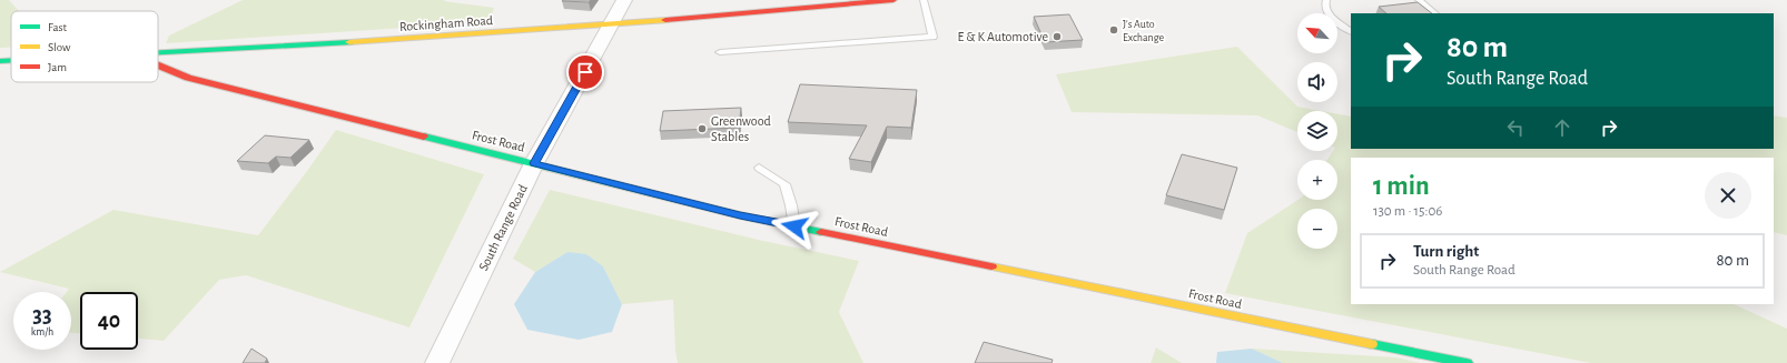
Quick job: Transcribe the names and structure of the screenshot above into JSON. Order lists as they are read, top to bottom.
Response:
{
  "streets": {
    "street": ["Rockingham Road", "Frost Road", "South Range Road"]
  },
  "crossings": [
    ["Rockingham Road", "South Range Road"],
    ["Frost Road", "South Range Road"]
  ],
  "places": ["J's Auto Exchange", "E & K Automotive", "Greenwood Stables"],
  "legend": ["Fast", "Slow", "Jam"],
  "north": "top left",
  "page": {
    "map_buttons": ["+", "−"],
    "turn": ["80 m", "South Range Road"],
    "heading": ["1 min", "130 m · 15:06"],
    "list": [
      {
        "name": "Turn right",
        "note": "South Range Road",
        "value": "80 m"
      }
    ],
    "speed": "33 km/h",
    "limit": "40"
  }
}
